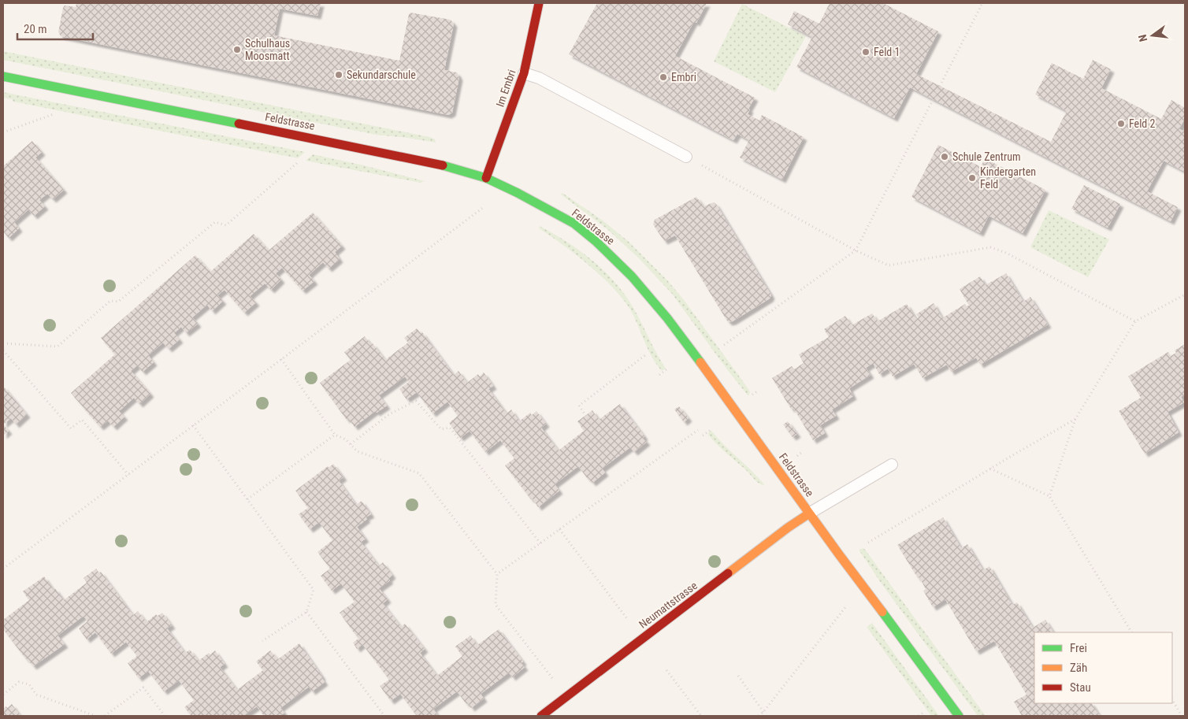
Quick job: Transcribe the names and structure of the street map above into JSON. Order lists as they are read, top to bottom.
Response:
{
  "streets": {
    "main road": ["Im Embri", "Feldstrasse", "Neumattstrasse"]
  },
  "crossings": [
    ["Im Embri", "Feldstrasse"],
    ["Feldstrasse", "Neumattstrasse"]
  ],
  "places": [
    "Schulhaus Moosmatt",
    "Feld 1",
    "Sekundarschule",
    "Embri",
    "Feld 2",
    "Schule Zentrum",
    "Kindergarten Feld"
  ],
  "legend": ["Frei", "Zäh", "Stau"],
  "scale_bar": "20 m",
  "north": "left"
}
